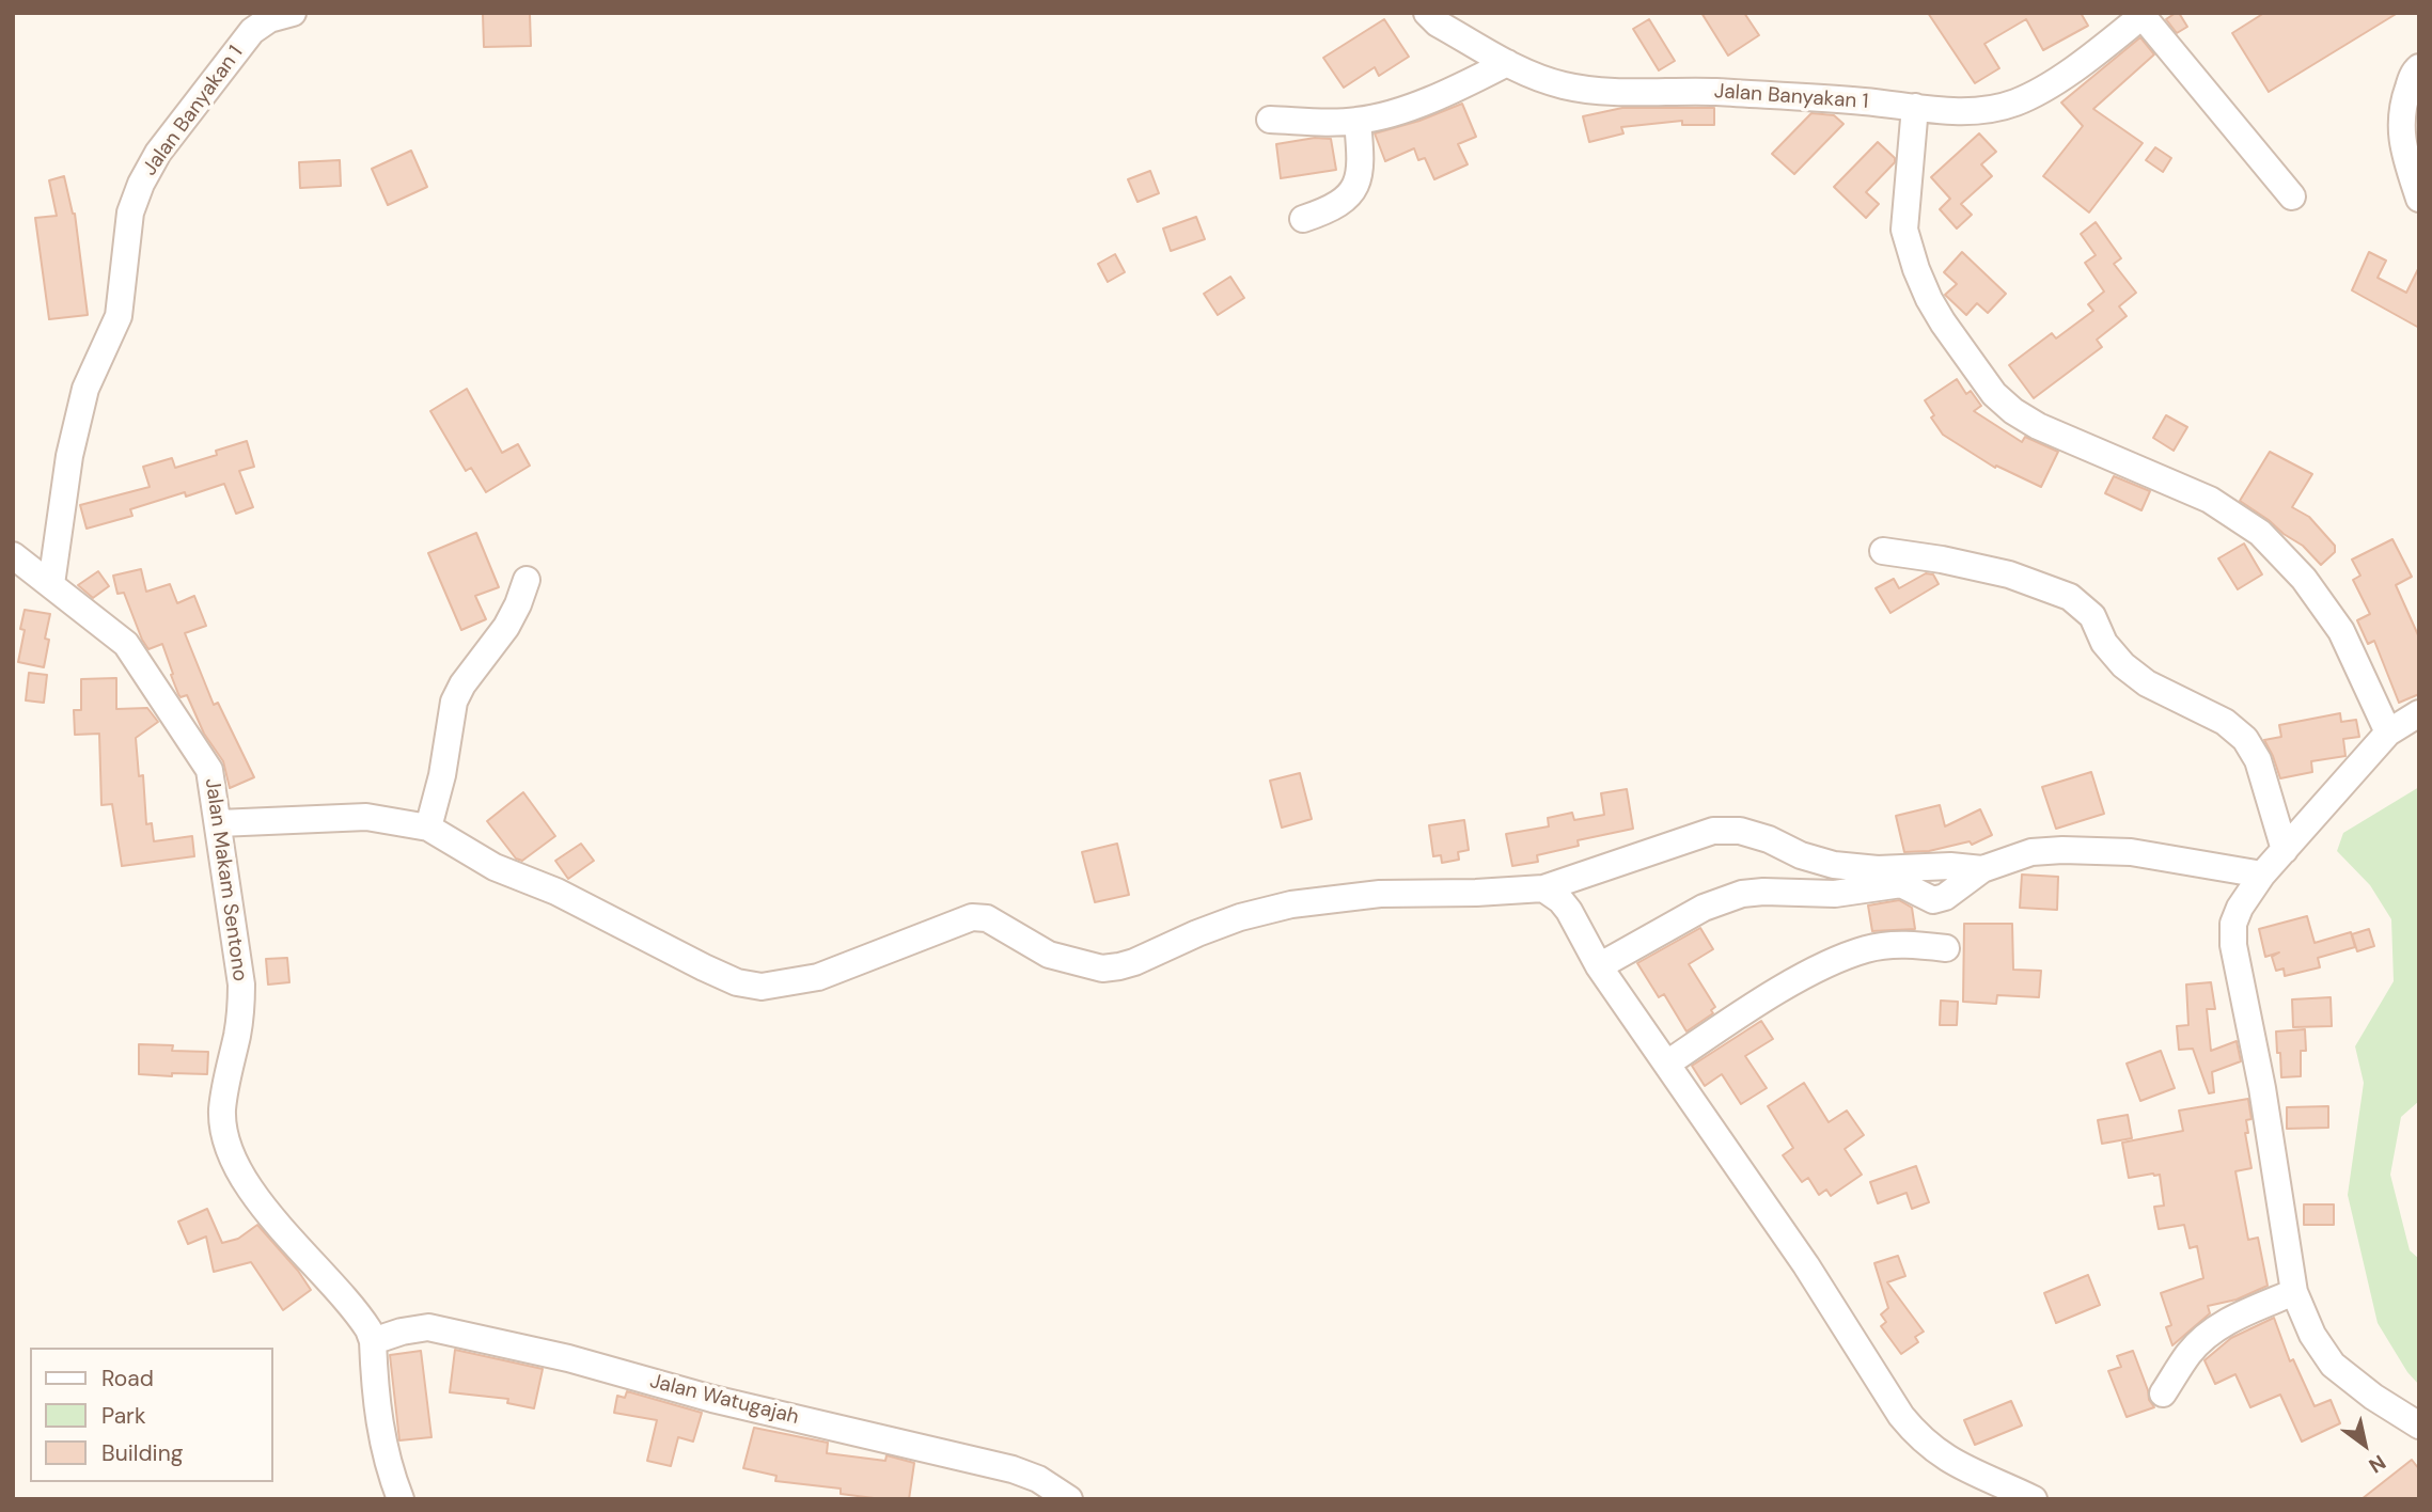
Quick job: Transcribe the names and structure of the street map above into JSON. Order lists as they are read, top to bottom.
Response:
{
  "streets": {
    "street": ["Jalan Banyakan 1", "Jalan Makam Sentono", "Jalan Watugajah"]
  },
  "crossings": [
    ["Jalan Banyakan 1", "Jalan Makam Sentono"],
    ["Jalan Makam Sentono", "Jalan Watugajah"]
  ],
  "legend": ["Road", "Park", "Building"],
  "north": "bottom right"
}
